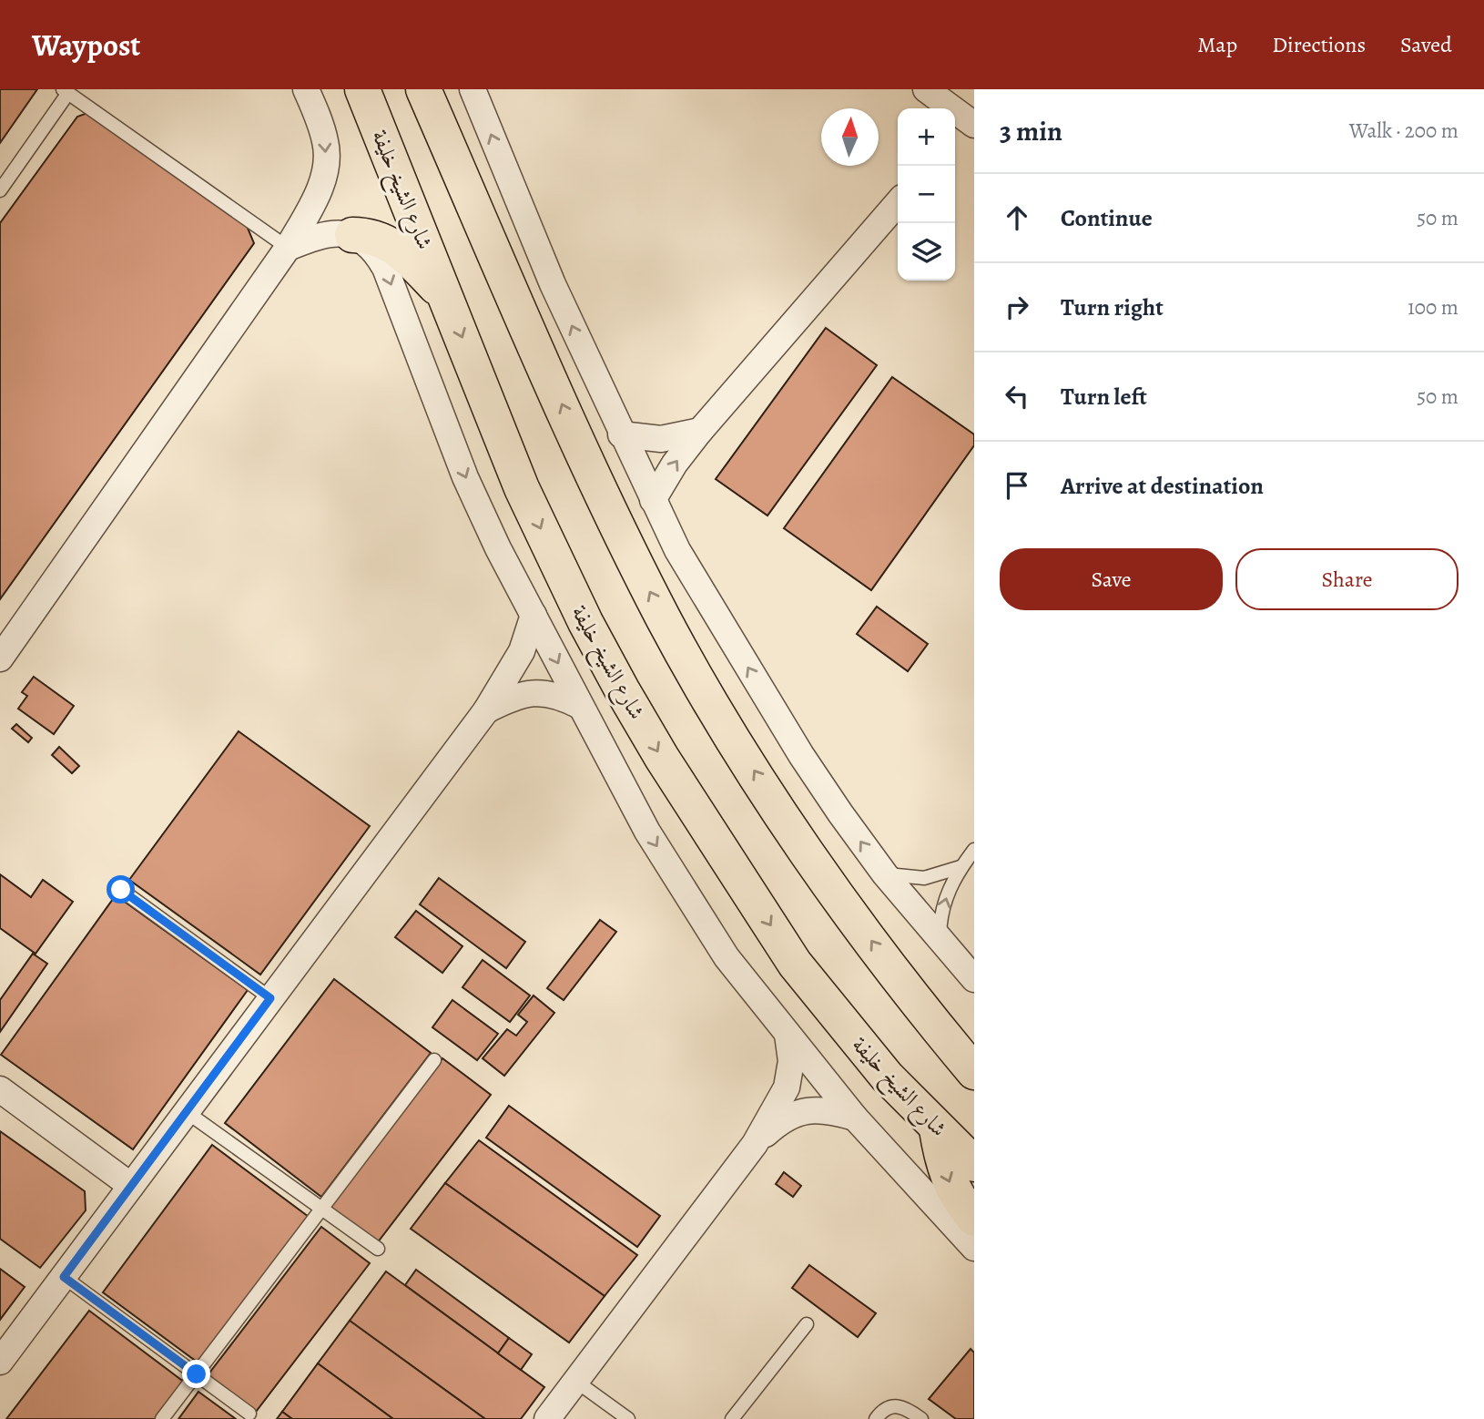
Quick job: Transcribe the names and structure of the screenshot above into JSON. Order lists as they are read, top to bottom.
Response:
{
  "streets": {
    "highway": ["شارع الشيخ خليفة"]
  },
  "north": "top",
  "page": {
    "header": "Waypost",
    "nav": ["Map", "Directions", "Saved"],
    "heading": ["3 min", "Walk · 200 m"],
    "map_buttons": ["+", "−"],
    "list": [
      ["Continue", "50 m"],
      ["Turn right", "100 m"],
      ["Turn left", "50 m"],
      "Arrive at destination"
    ],
    "buttons": ["Save", "Share"]
  }
}
